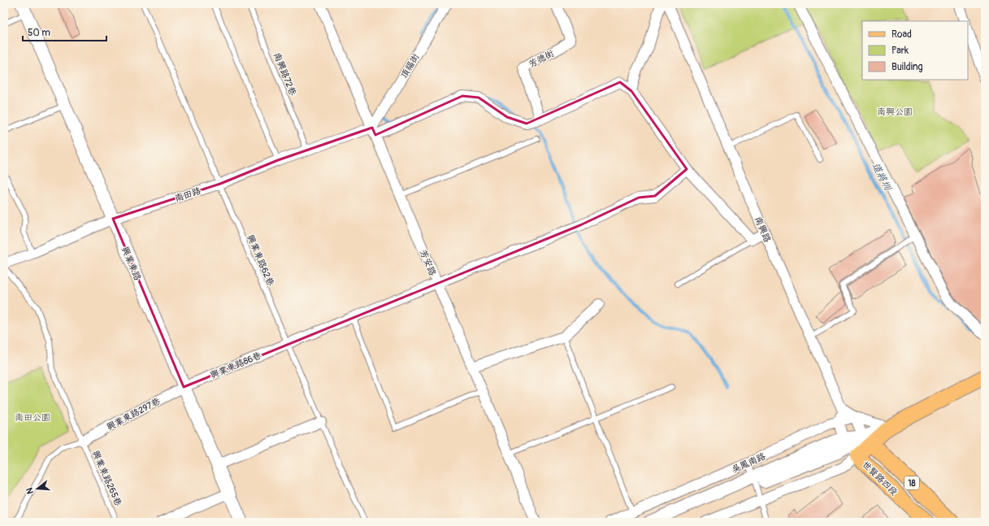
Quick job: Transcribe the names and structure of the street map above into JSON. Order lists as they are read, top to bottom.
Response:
{
  "streets": {
    "main road": ["世賢路四段", "18"],
    "street": [
      "芳德街",
      "頂福街",
      "南田路",
      "南興路",
      "芳安路",
      "興業東路",
      "興業東路86巷",
      "興業東路297巷",
      "吳鳳南路"
    ],
    "lane": ["南興路72巷", "興業東路62巷", "興業東路265巷"]
  },
  "crossings": [
    ["芳德街", "南田路"],
    ["頂福街", "南田路"],
    ["頂福街", "芳安路"],
    ["南興路72巷", "南田路"],
    ["南田路", "興業東路62巷"],
    ["南田路", "芳安路"],
    ["南田路", "興業東路"],
    ["興業東路62巷", "興業東路86巷"],
    ["芳安路", "興業東路86巷"],
    ["興業東路", "興業東路86巷"],
    ["興業東路", "興業東路297巷"],
    ["興業東路86巷", "興業東路297巷"],
    ["興業東路297巷", "興業東路265巷"],
    ["吳鳳南路", "世賢路四段"]
  ],
  "water": ["道將圳"],
  "parks": ["南興公園", "南田公園"],
  "legend": ["Road", "Park", "Building"],
  "scale_bar": "50 m",
  "north": "left"
}
